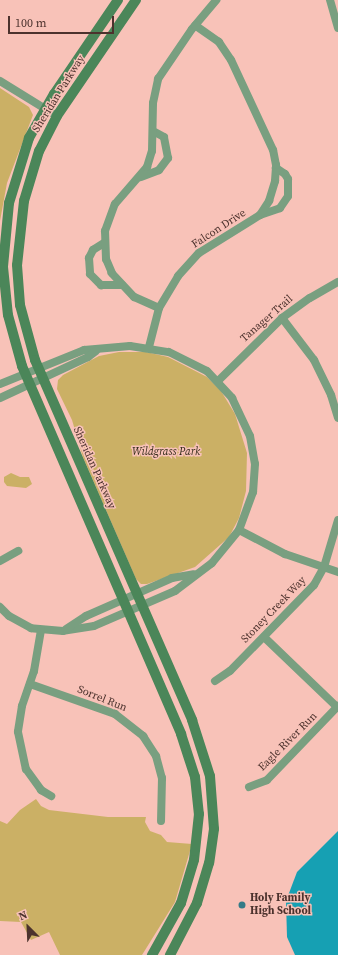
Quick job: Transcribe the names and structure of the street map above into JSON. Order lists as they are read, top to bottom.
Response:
{
  "streets": {
    "main road": ["Sheridan Parkway"],
    "street": [
      "Falcon Drive",
      "Tanager Trail",
      "Stoney Creek Way",
      "Sorrel Run",
      "Eagle River Run"
    ]
  },
  "parks": ["Wildgrass Park"],
  "places": ["Holy Family High School"],
  "scale_bar": "100 m",
  "north": "top left"
}
